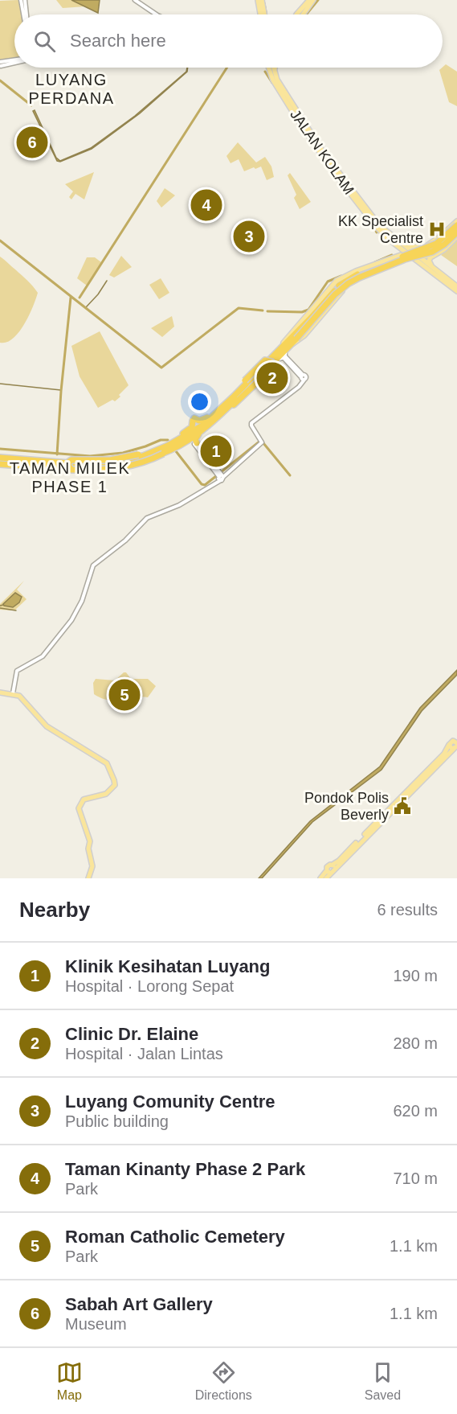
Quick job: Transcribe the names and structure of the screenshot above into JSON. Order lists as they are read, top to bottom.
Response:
{
  "streets": {
    "main road": ["JALAN KOLAM"]
  },
  "districts": ["LUYANG PERDANA", "TAMAN MILEK PHASE 1"],
  "places": {
    "hospital": ["KK Specialist Centre"],
    "public building": ["Pondok Polis Beverly"]
  },
  "page": {
    "search": "Search here",
    "pins": [
      "6",
      "4",
      "3",
      "2",
      "1",
      "5"
    ],
    "heading": ["Nearby", "6 results"],
    "list": [
      {
        "mark": "1",
        "name": "Klinik Kesihatan Luyang",
        "note": "Hospital · Lorong Sepat",
        "value": "190 m"
      },
      {
        "mark": "2",
        "name": "Clinic Dr. Elaine",
        "note": "Hospital · Jalan Lintas",
        "value": "280 m"
      },
      {
        "mark": "3",
        "name": "Luyang Comunity Centre",
        "note": "Public building",
        "value": "620 m"
      },
      {
        "mark": "4",
        "name": "Taman Kinanty Phase 2 Park",
        "note": "Park",
        "value": "710 m"
      },
      {
        "mark": "5",
        "name": "Roman Catholic Cemetery",
        "note": "Park",
        "value": "1.1 km"
      },
      {
        "mark": "6",
        "name": "Sabah Art Gallery",
        "note": "Museum",
        "value": "1.1 km"
      }
    ],
    "nav": ["Map", "Directions", "Saved"]
  }
}
